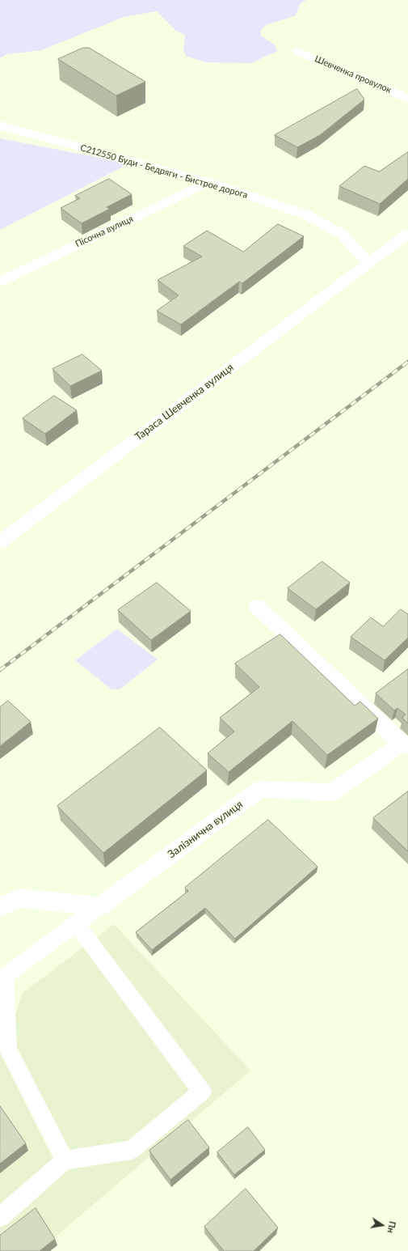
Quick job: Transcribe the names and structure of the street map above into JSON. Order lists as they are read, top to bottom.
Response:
{
  "streets": {
    "street": [
      "Шевченка провулок",
      "С212550 Буди - Бедряги - Бистрое дорога",
      "Пісочна вулиця",
      "Тараса Шевченка вулиця",
      "Залізнична вулиця"
    ]
  },
  "crossings": [
    ["С212550 Буди - Бедряги - Бистрое дорога", "Пісочна вулиця"],
    ["С212550 Буди - Бедряги - Бистрое дорога", "Тараса Шевченка вулиця"]
  ],
  "north": "right"
}
